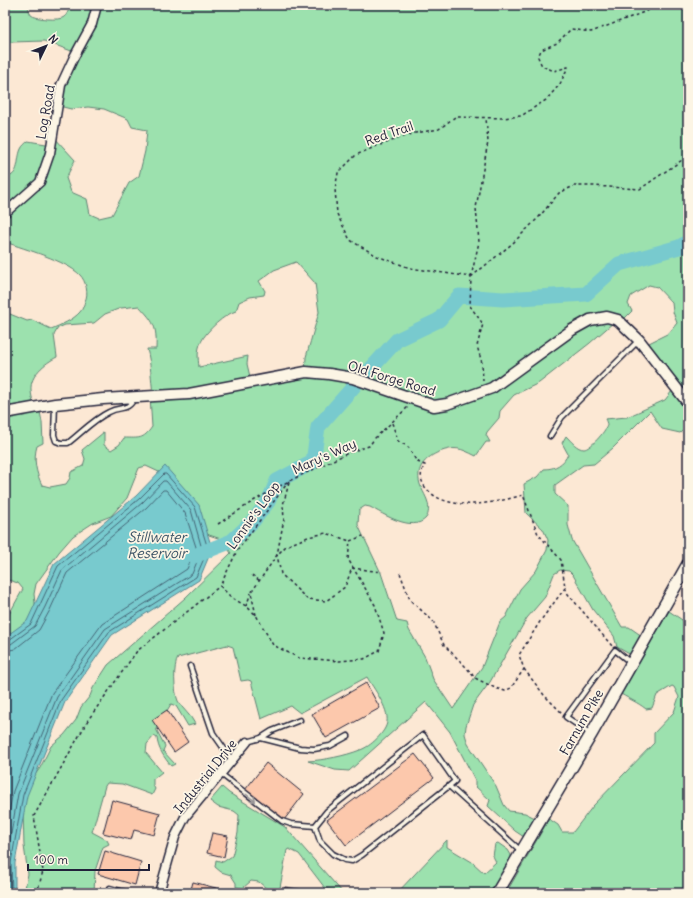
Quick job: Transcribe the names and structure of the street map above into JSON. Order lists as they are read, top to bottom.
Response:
{
  "streets": {
    "main road": ["Farnum Pike"],
    "street": ["Log Road", "Old Forge Road", "Industrial Drive"],
    "path": ["Red Trail", "Mary's Way", "Lonnie's Loop"]
  },
  "crossings": [
    ["Old Forge Road", "Mary's Way"],
    ["Mary's Way", "Lonnie's Loop"]
  ],
  "water": ["Stillwater Reservoir"],
  "scale_bar": "100 m",
  "north": "top right"
}
